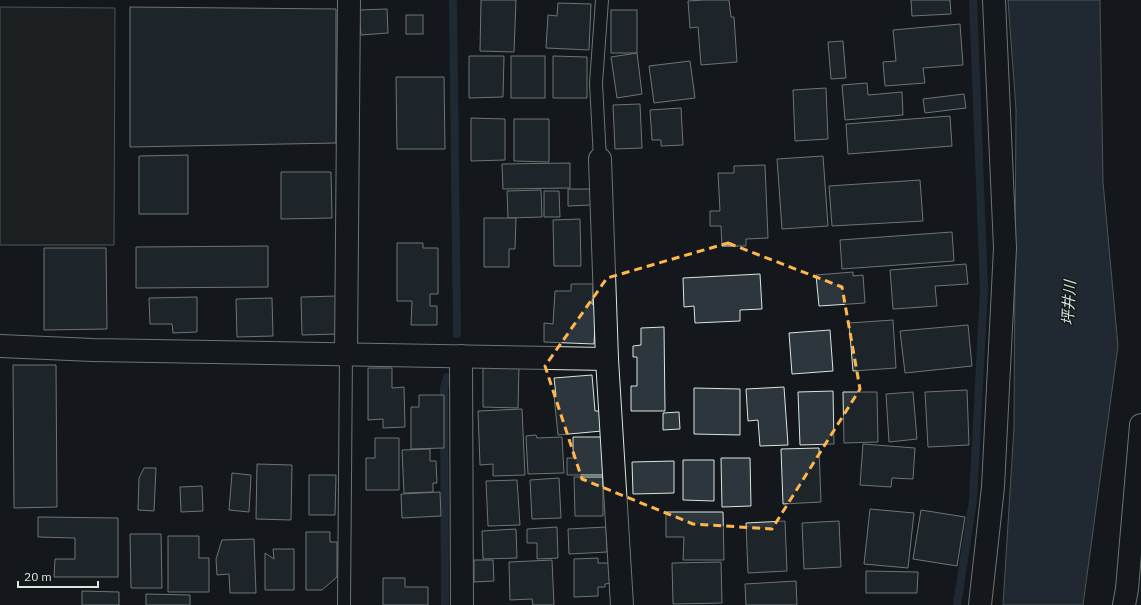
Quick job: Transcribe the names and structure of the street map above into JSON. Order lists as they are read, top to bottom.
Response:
{
  "water": ["坪井川"],
  "scale_bar": "20 m"
}
